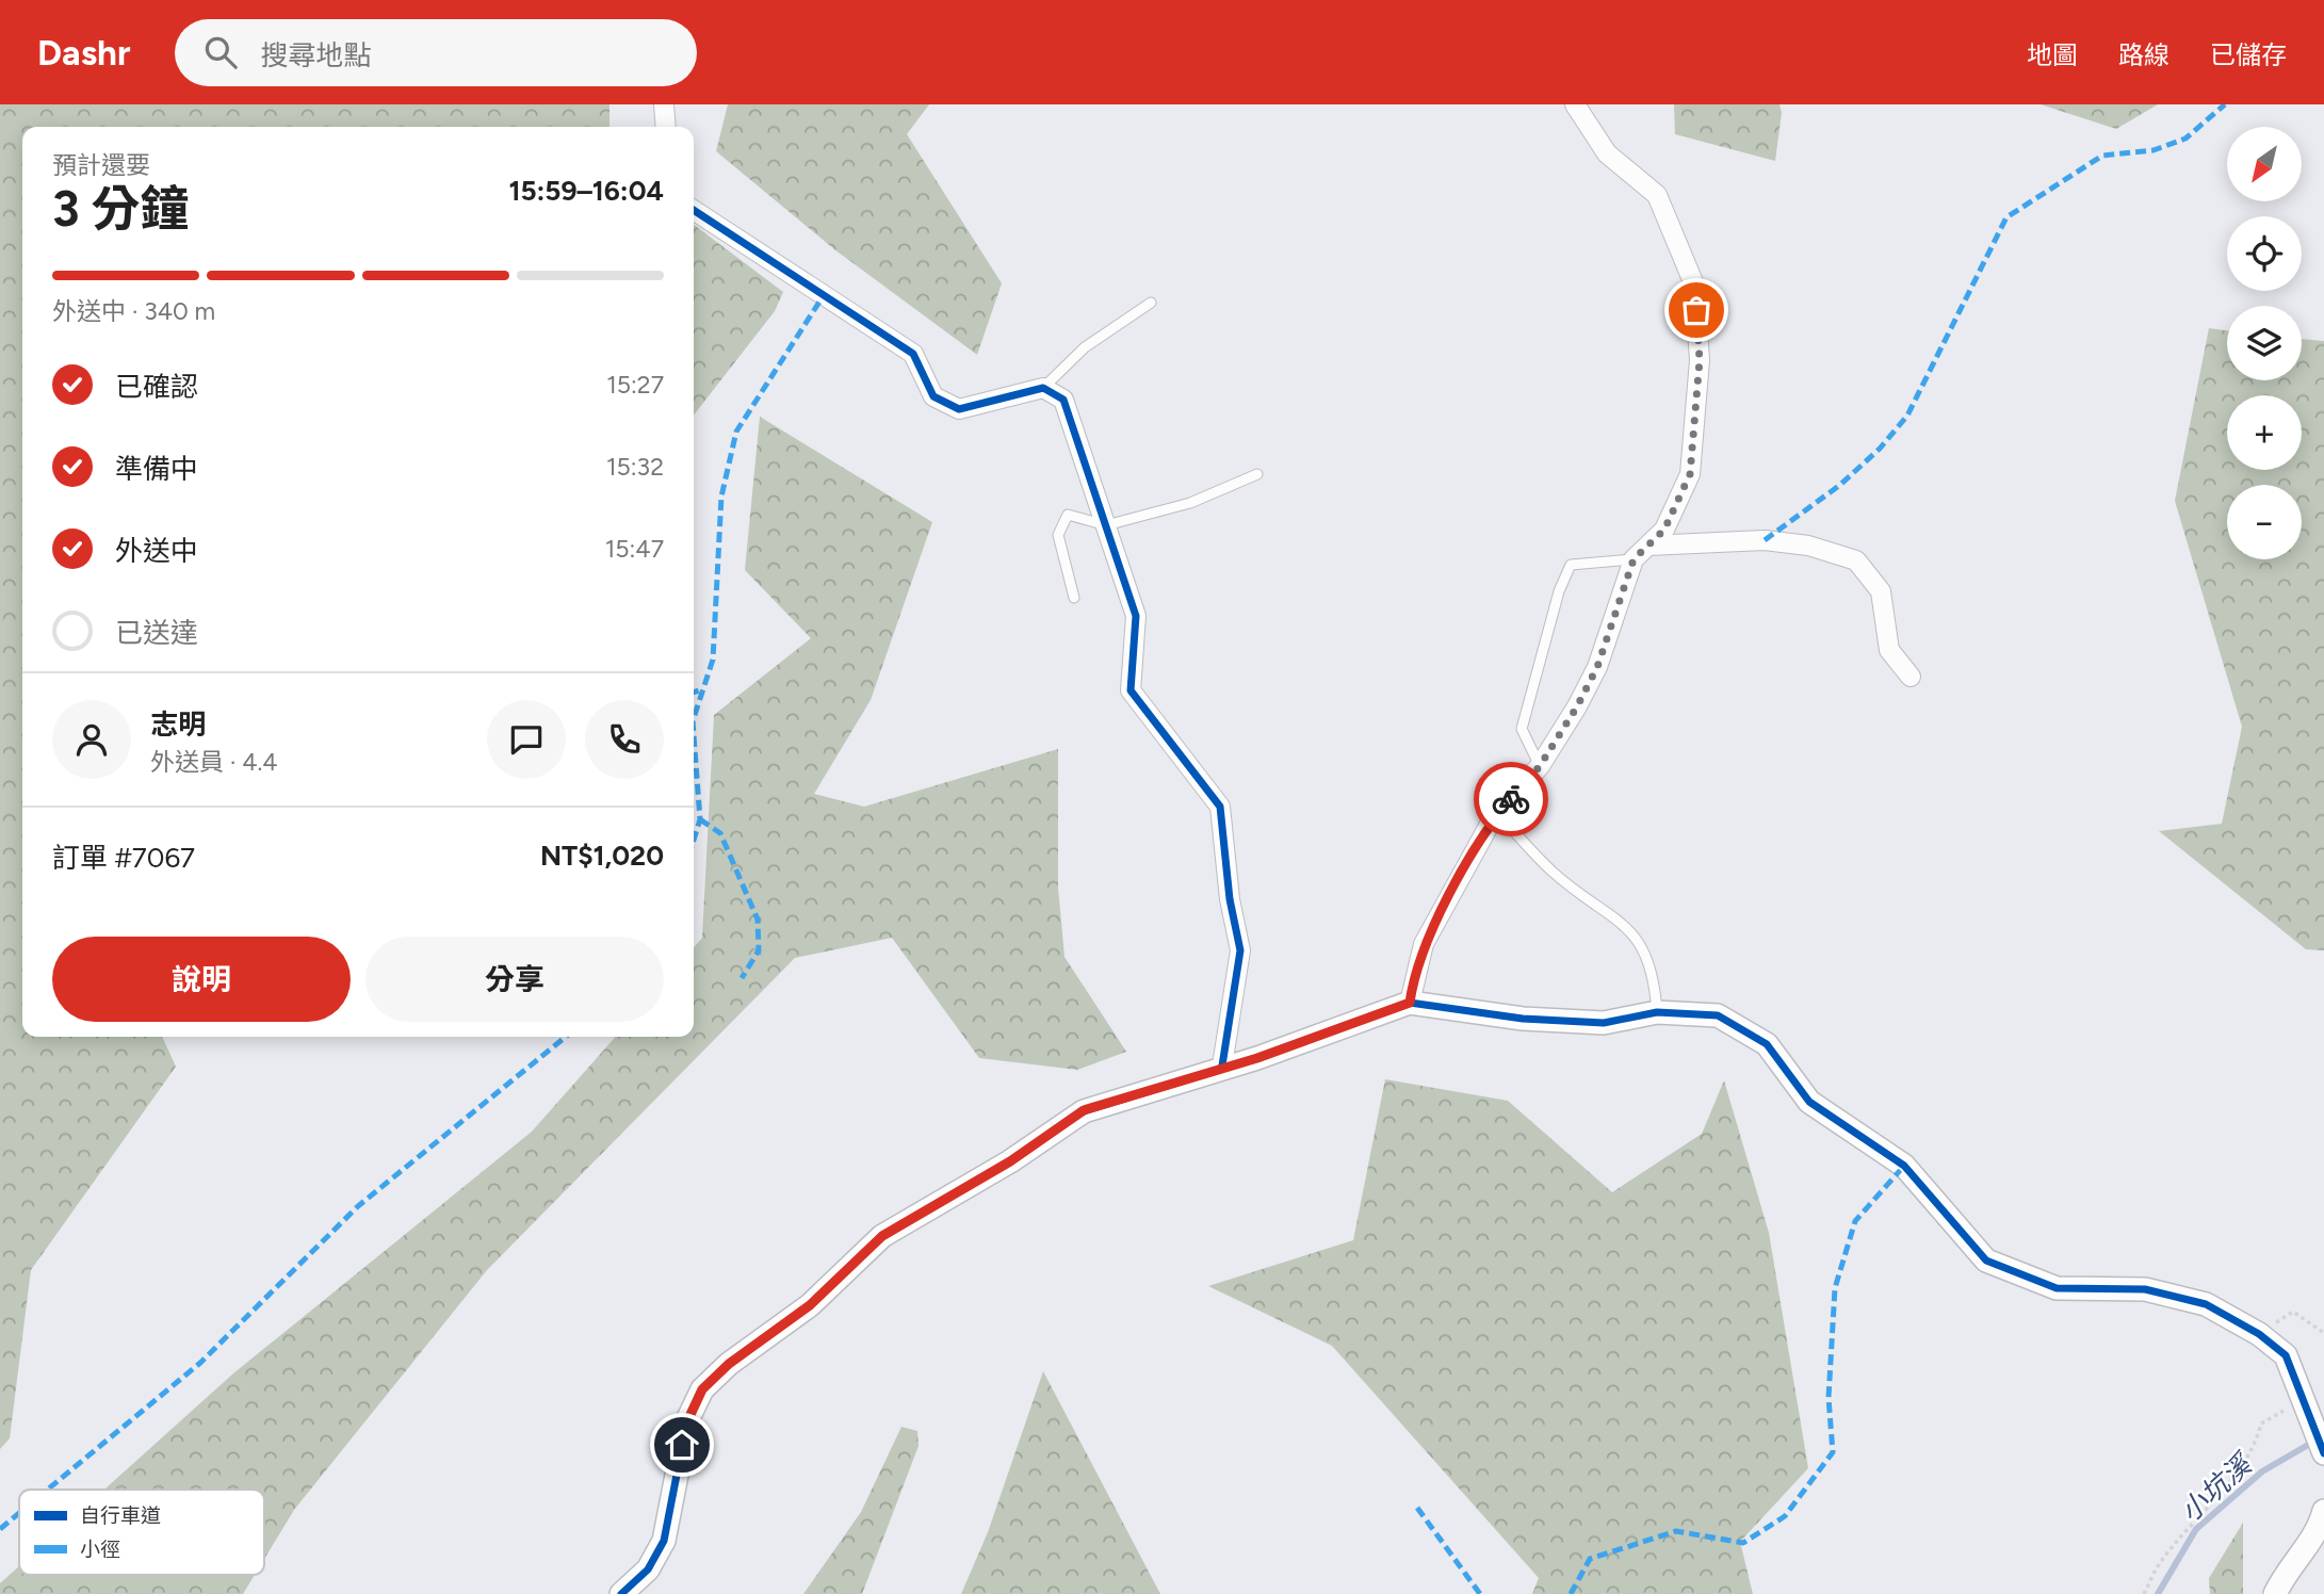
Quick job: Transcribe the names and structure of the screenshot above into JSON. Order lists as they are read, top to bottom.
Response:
{
  "water": ["小坑溪"],
  "legend": ["自行車道", "小徑"],
  "north": "bottom left",
  "page": {
    "header": "Dashr",
    "search": "搜尋地點",
    "nav": ["地圖", "路線", "已儲存"],
    "map_buttons": ["+", "−"],
    "heading": ["3 分鐘", "預計還要", "15:59–16:04"],
    "panel": [
      "志明",
      "外送員 · 4.4",
      "訂單 #7067",
      "NT$1,020"
    ],
    "bar": "外送中 · 340 m",
    "list": [
      ["已確認", "15:27"],
      ["準備中", "15:32"],
      ["外送中", "15:47"],
      "已送達"
    ],
    "buttons": ["說明", "分享"]
  }
}
